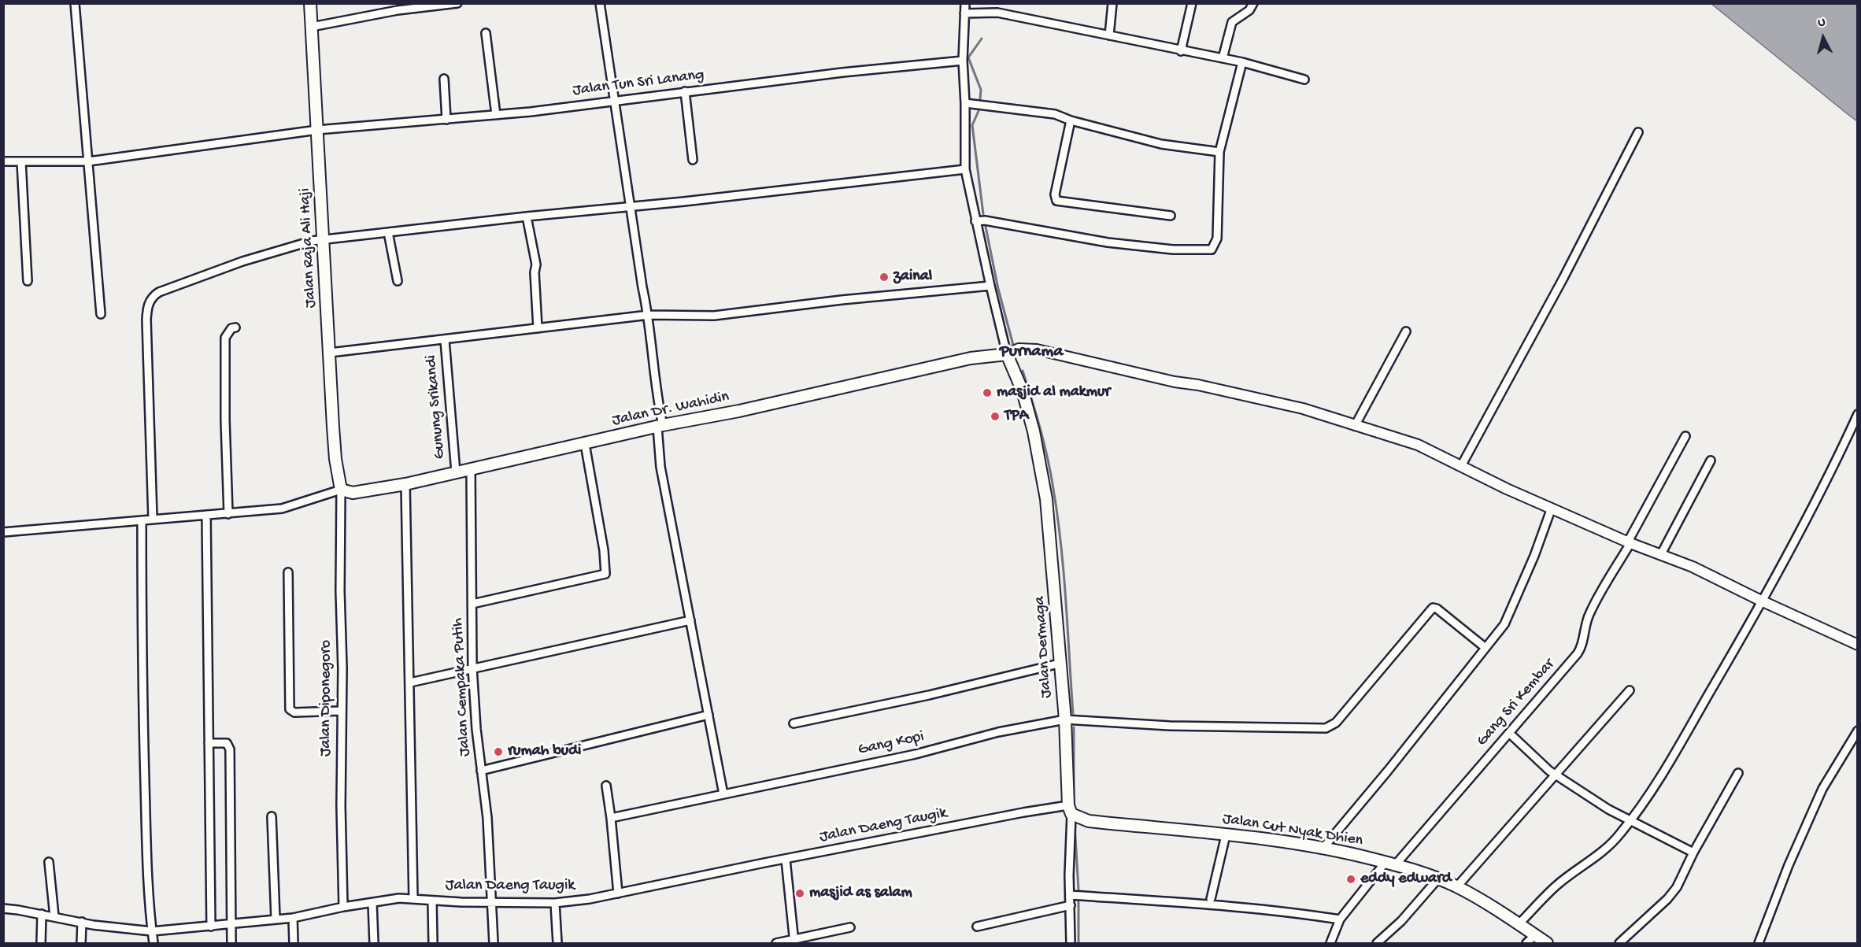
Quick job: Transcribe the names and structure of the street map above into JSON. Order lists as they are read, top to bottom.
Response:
{
  "streets": {
    "main road": [
      "Jalan Raja Ali Haji",
      "Jalan Dr. Wahidin",
      "Jalan Dermaga",
      "Jalan Cut Nyak Dhien"
    ],
    "street": [
      "Jalan Tun Sri Lanang",
      "Gunung Srikandi",
      "Jalan Cempaka Putih",
      "Jalan Diponegoro",
      "Gang Sri Kembar",
      "Gang Kopi",
      "Jalan Daeng Taugik"
    ]
  },
  "crossings": [
    ["Jalan Tun Sri Lanang", "Jalan Raja Ali Haji"],
    ["Jalan Raja Ali Haji", "Jalan Dr. Wahidin"],
    ["Jalan Raja Ali Haji", "Jalan Diponegoro"],
    ["Gunung Srikandi", "Jalan Dr. Wahidin"],
    ["Jalan Dr. Wahidin", "Jalan Dermaga"],
    ["Jalan Dr. Wahidin", "Jalan Cempaka Putih"],
    ["Jalan Dr. Wahidin", "Jalan Diponegoro"],
    ["Jalan Dermaga", "Gang Kopi"],
    ["Jalan Dermaga", "Jalan Daeng Taugik"],
    ["Jalan Dermaga", "Jalan Cut Nyak Dhien"],
    ["Jalan Cempaka Putih", "Jalan Daeng Taugik"],
    ["Jalan Diponegoro", "Jalan Daeng Taugik"],
    ["Gang Sri Kembar", "Jalan Cut Nyak Dhien"],
    ["Jalan Daeng Taugik", "Jalan Cut Nyak Dhien"]
  ],
  "districts": ["Purnama"],
  "places": [
    "zainal",
    "masjid al makmur",
    "TPA",
    "rumah budi",
    "eddy edward",
    "masjid as salam"
  ],
  "north": "top"
}
